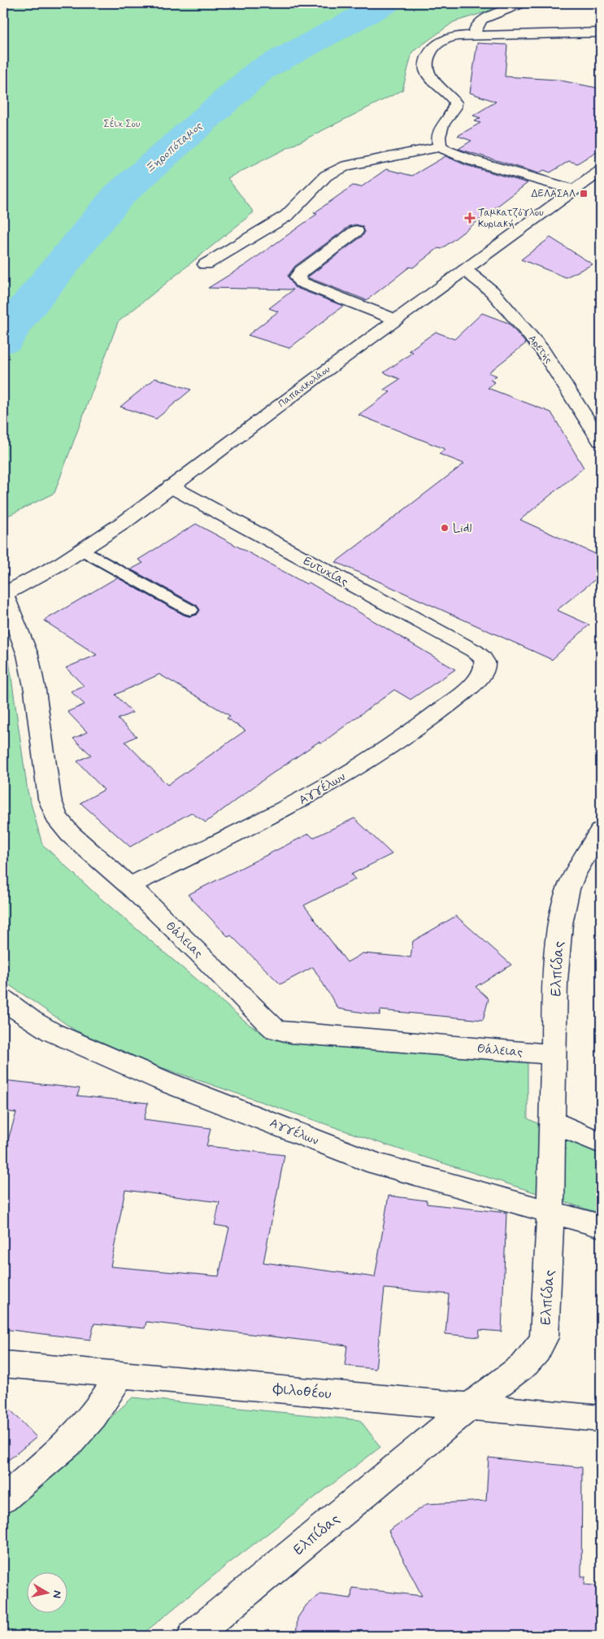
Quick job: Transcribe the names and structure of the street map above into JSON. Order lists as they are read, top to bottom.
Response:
{
  "streets": {
    "street": [
      "Αρετής",
      "Παπανικολάου",
      "Ευτυχίας",
      "Αγγέλων",
      "Θάλειας",
      "Ελπίδας",
      "Φιλοθέου"
    ]
  },
  "crossings": [
    ["Αρετής", "Παπανικολάου"],
    ["Παπανικολάου", "Ευτυχίας"],
    ["Παπανικολάου", "Θάλειας"],
    ["Ευτυχίας", "Αγγέλων"],
    ["Αγγέλων", "Θάλειας"],
    ["Αγγέλων", "Ελπίδας"],
    ["Θάλειας", "Ελπίδας"],
    ["Ελπίδας", "Φιλοθέου"]
  ],
  "water": ["Ξηροπόταμος"],
  "parks": ["Σέιχ Σου"],
  "places": {
    "transit": ["ΔΕΛΑΣΑΛ"],
    "health": ["Ταμκατζόγλου Κυριακή"],
    "other": ["Lidl"]
  },
  "north": "right"
}
